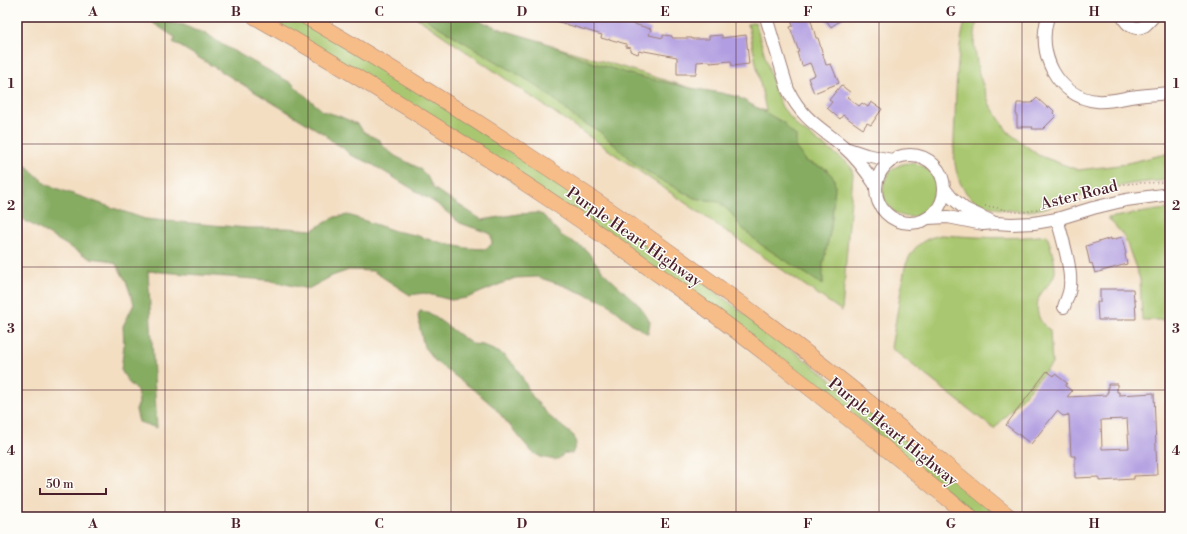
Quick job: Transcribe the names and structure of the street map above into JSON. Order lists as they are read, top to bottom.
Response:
{
  "streets": {
    "main road": ["Purple Heart Highway"],
    "street": ["Aster Road"]
  },
  "scale_bar": "50 m",
  "grid": {
    "columns": [
      "A",
      "B",
      "C",
      "D",
      "E",
      "F",
      "G",
      "H"
    ],
    "rows": [
      "1",
      "2",
      "3",
      "4"
    ]
  }
}
